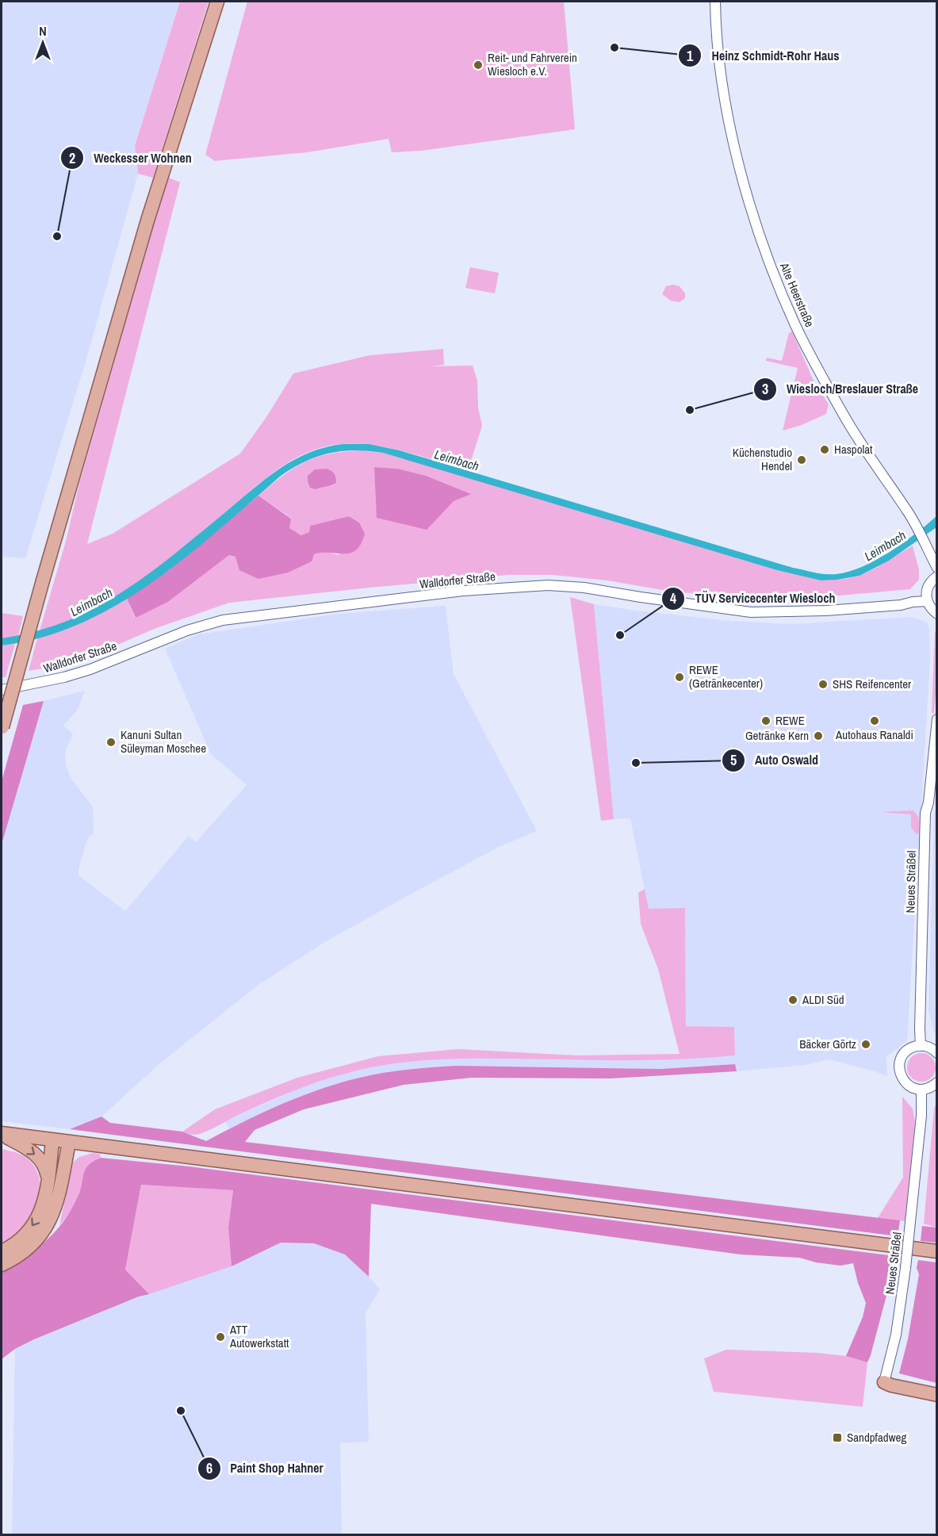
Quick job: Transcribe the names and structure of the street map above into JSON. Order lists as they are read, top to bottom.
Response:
{
  "streets": {
    "street": ["Alte Heerstraße", "Walldorfer Straße", "Neues Sträßel"]
  },
  "water": ["Leimbach"],
  "places": {
    "other": [
      "Heinz Schmidt-Rohr Haus",
      "Reit- und Fahrverein Wiesloch e.V.",
      "Weckesser Wohnen",
      "Wiesloch/Breslauer Straße",
      "Haspolat",
      "Küchenstudio Hendel",
      "TÜV Servicecenter Wiesloch",
      "REWE (Getränkecenter)",
      "SHS Reifencenter",
      "REWE",
      "Autohaus Ranaldi",
      "Getränke Kern",
      "Kanuni Sultan Süleyman Moschee",
      "Auto Oswald",
      "ALDI Süd",
      "Bäcker Görtz",
      "ATT Autowerkstatt",
      "Paint Shop Hahner"
    ],
    "transit": ["Sandpfadweg"]
  },
  "north": "top"
}
